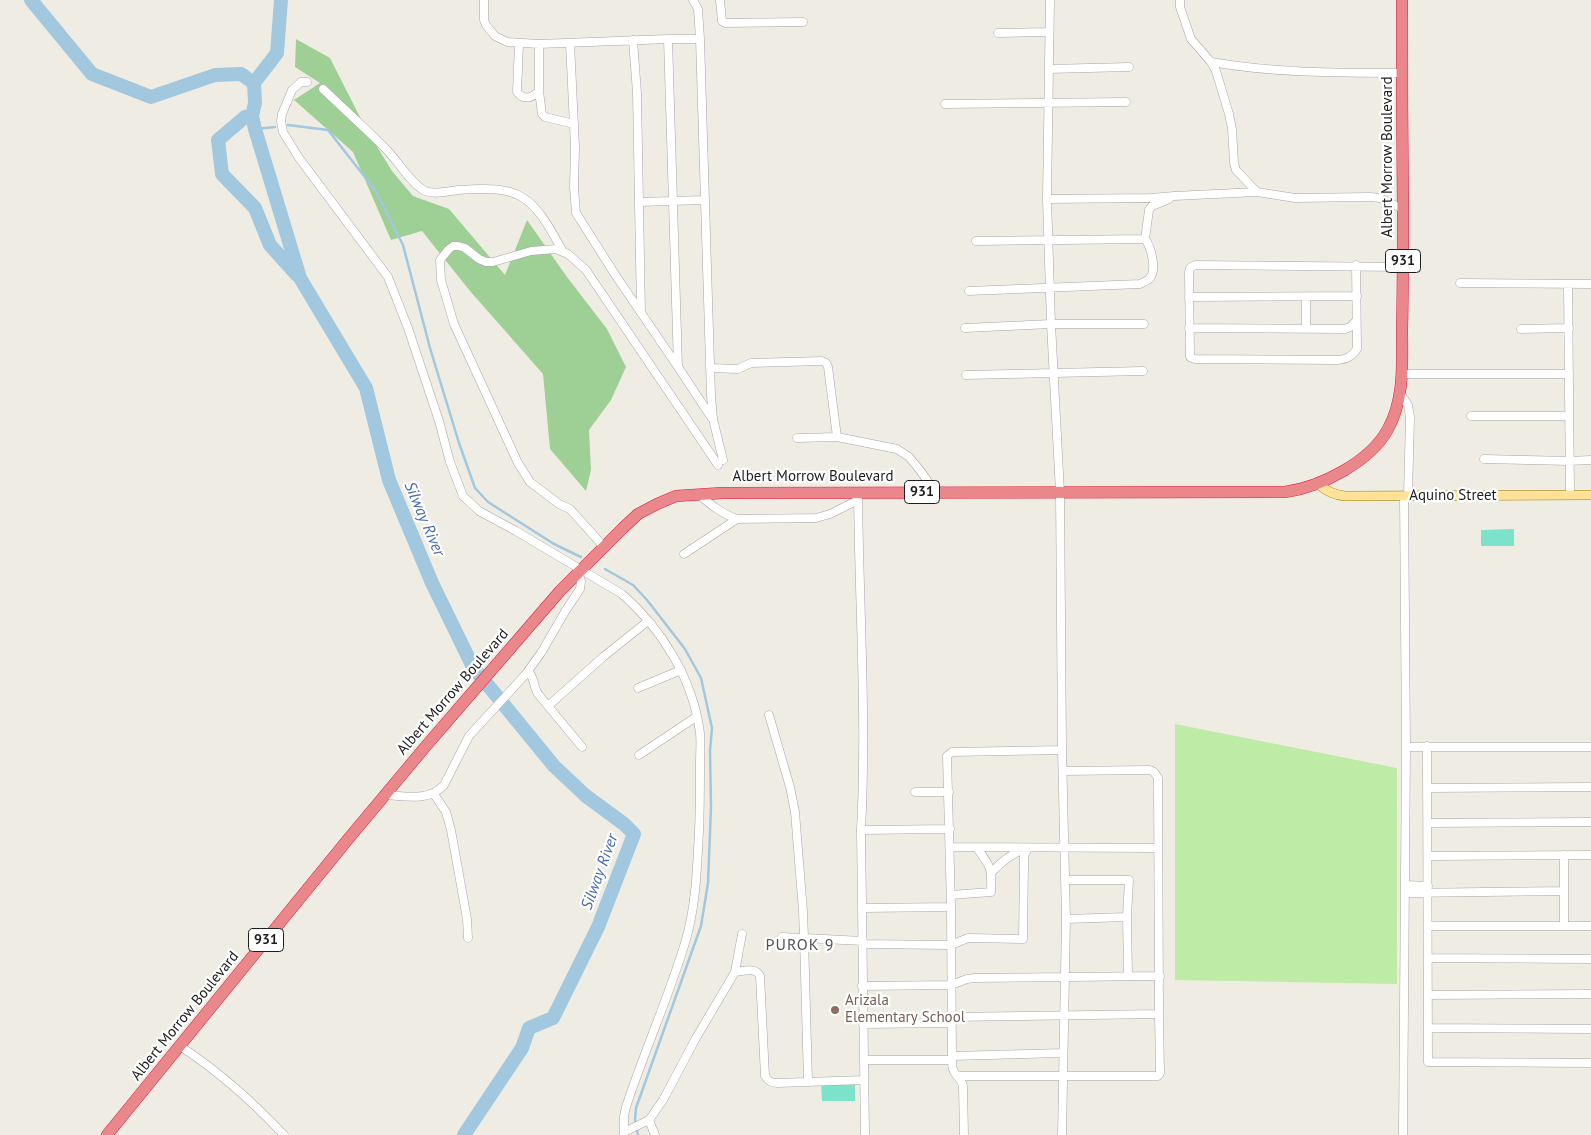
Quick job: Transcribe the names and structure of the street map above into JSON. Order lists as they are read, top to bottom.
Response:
{
  "streets": {
    "highway": ["Albert Morrow Boulevard", "931"],
    "main road": ["Aquino Street"]
  },
  "crossings": [
    ["Albert Morrow Boulevard", "Aquino Street"]
  ],
  "districts": ["PUROK 9"],
  "water": ["Silway River"],
  "places": ["Arizala Elementary School"]
}
